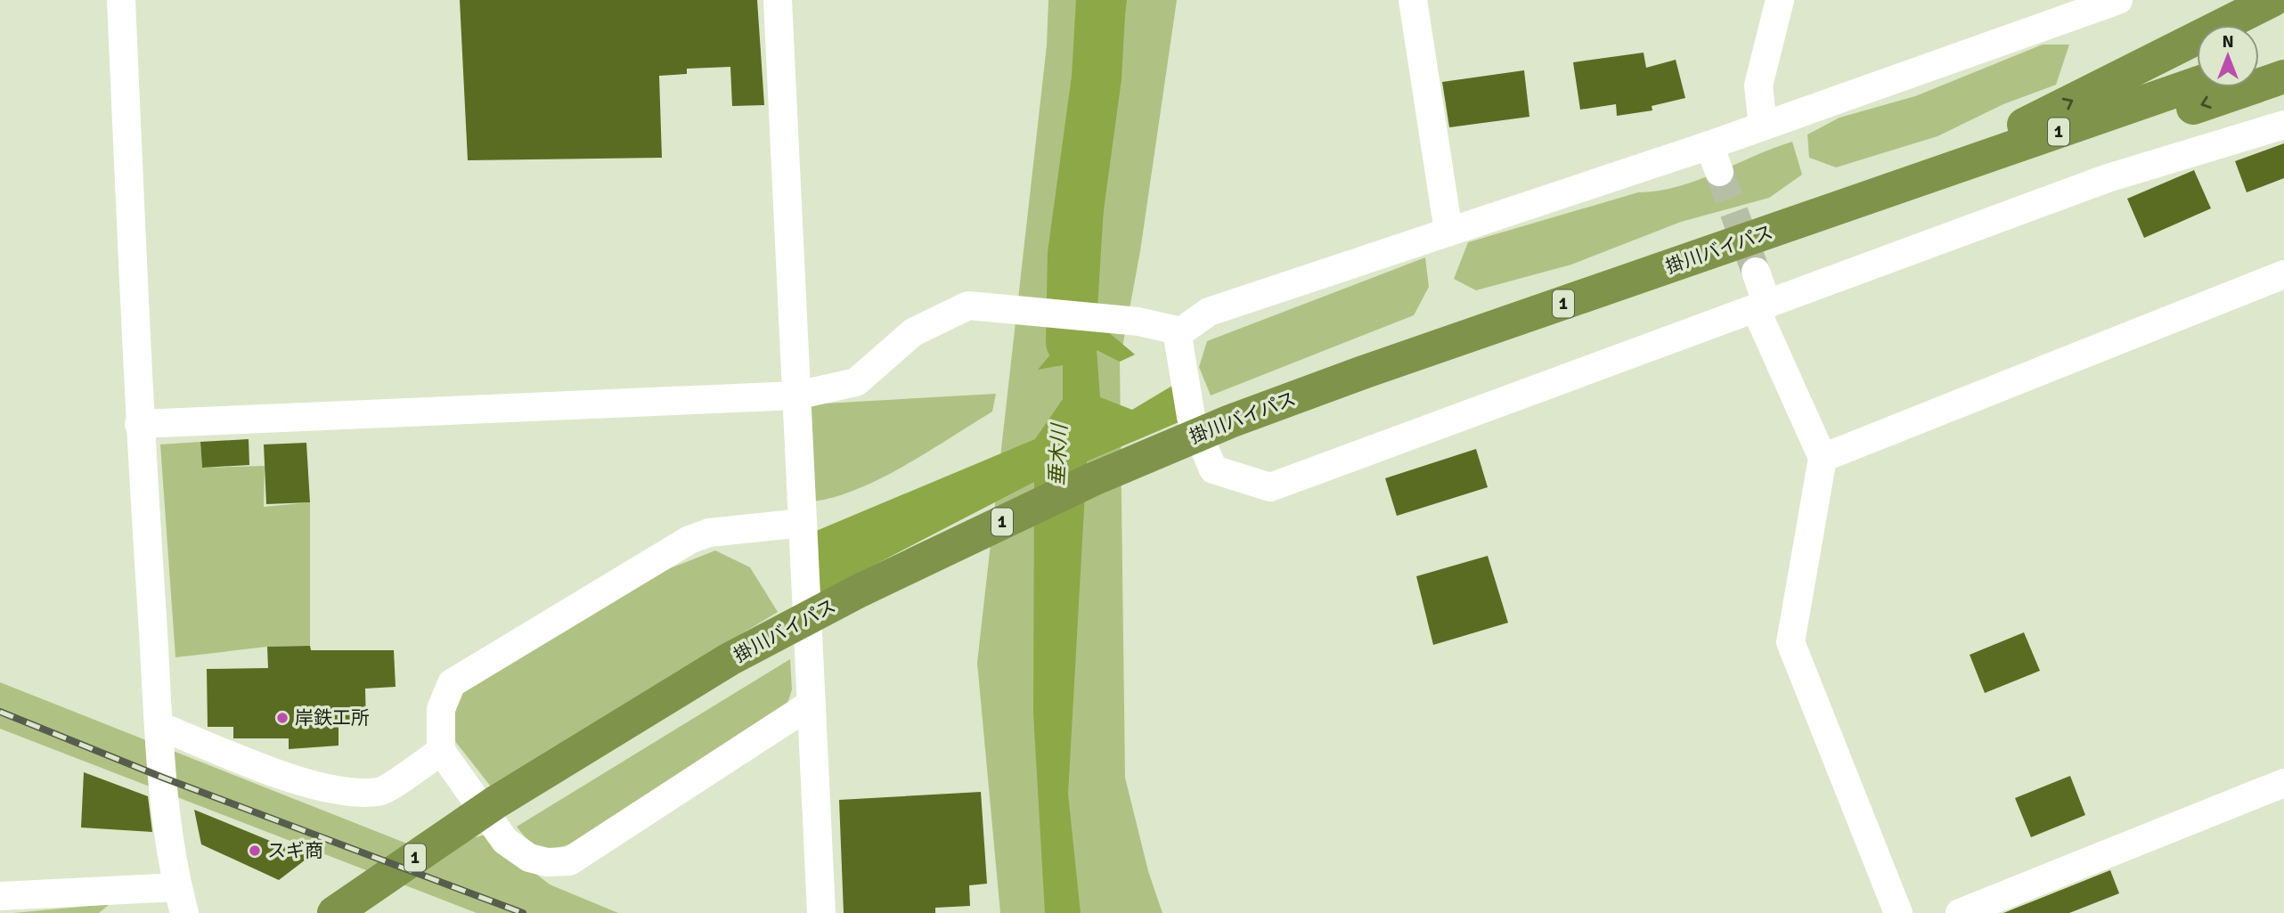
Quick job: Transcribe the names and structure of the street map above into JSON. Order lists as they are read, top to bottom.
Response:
{
  "streets": {
    "highway": ["1", "掛川バイパス"]
  },
  "water": ["垂木川"],
  "places": ["岸鉄工所", "スギ商"],
  "north": "top"
}
